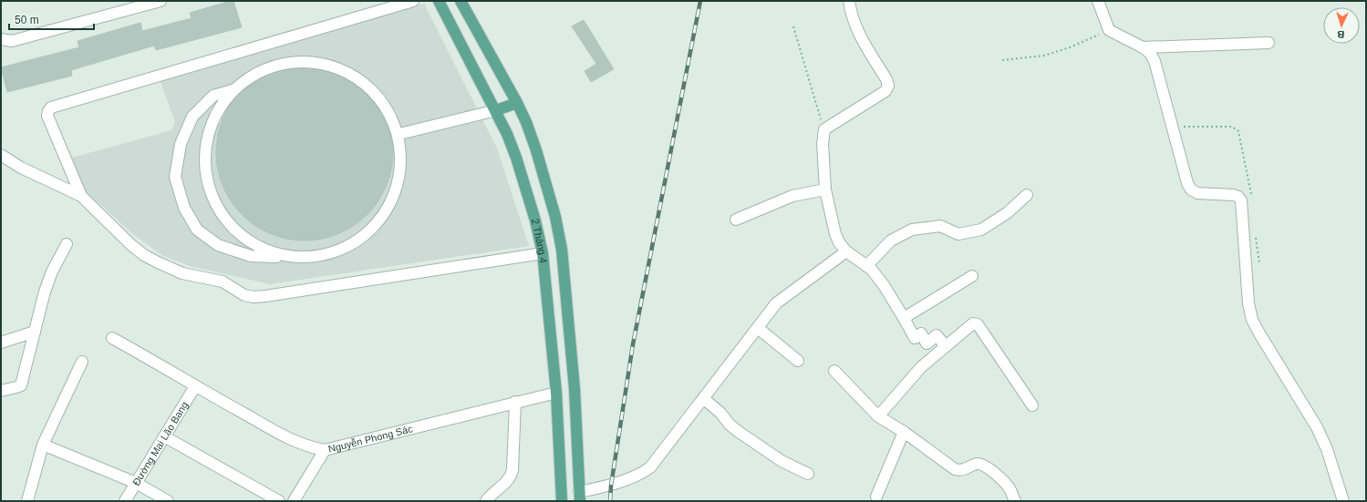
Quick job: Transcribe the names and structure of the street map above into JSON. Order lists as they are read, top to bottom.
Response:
{
  "streets": {
    "main road": ["2 Tháng 4"],
    "street": ["Nguyễn Phong Sác", "Đường Mai Lão Bang"]
  },
  "crossings": [
    ["2 Tháng 4", "Nguyễn Phong Sác"],
    ["Nguyễn Phong Sác", "Đường Mai Lão Bang"]
  ],
  "scale_bar": "50 m",
  "north": "bottom"
}
